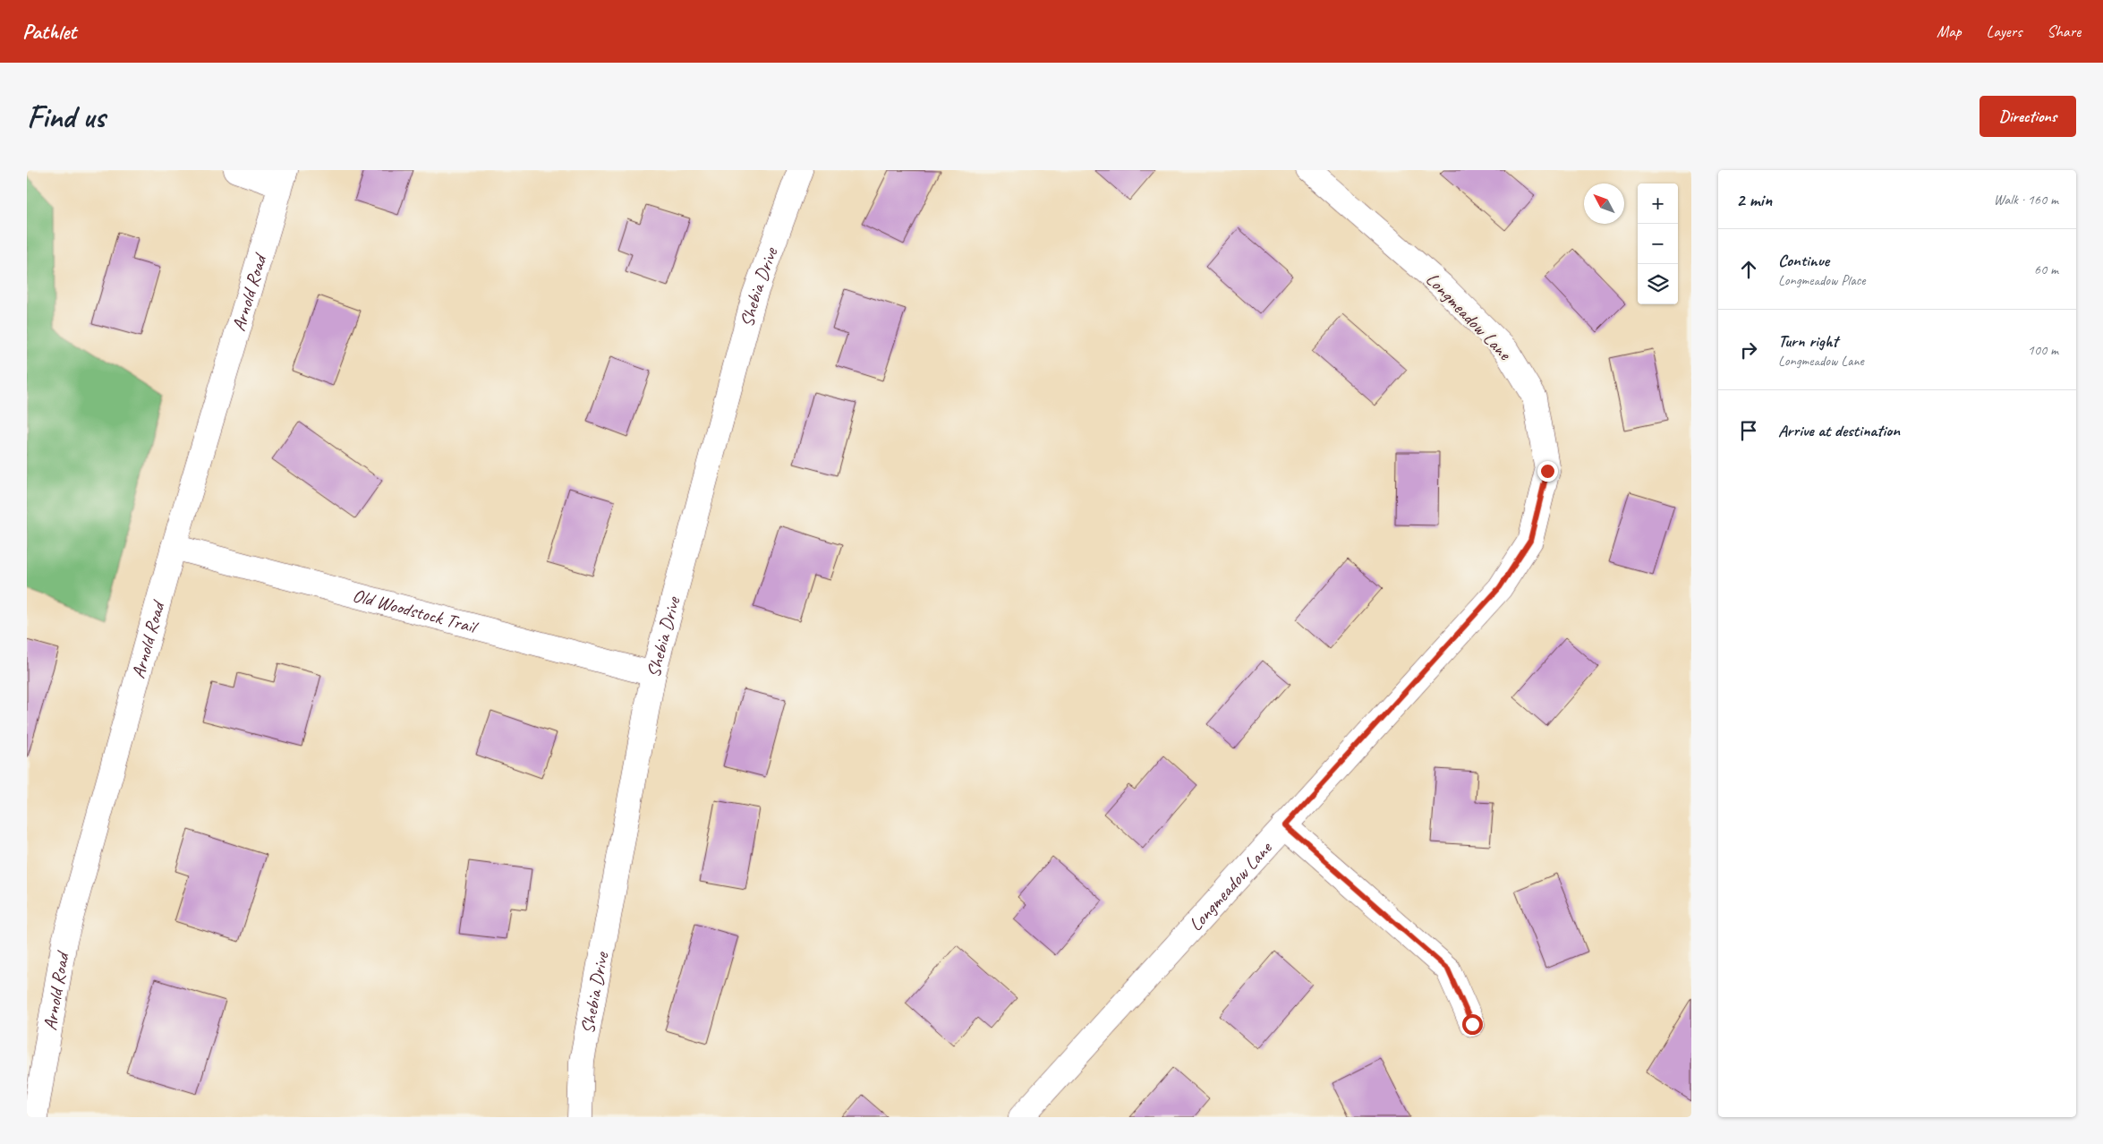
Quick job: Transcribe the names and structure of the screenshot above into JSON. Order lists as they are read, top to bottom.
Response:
{
  "streets": {
    "street": [
      "Shebia Drive",
      "Arnold Road",
      "Longmeadow Lane",
      "Old Woodstock Trail"
    ]
  },
  "crossings": [
    ["Shebia Drive", "Old Woodstock Trail"],
    ["Arnold Road", "Old Woodstock Trail"]
  ],
  "north": "top left",
  "page": {
    "header": "Pathlet",
    "nav": ["Map", "Layers", "Share"],
    "buttons": "Directions",
    "title": "Find us",
    "heading": ["2 min", "Walk · 160 m"],
    "map_buttons": ["+", "−"],
    "list": [
      ["Continue", "Longmeadow Place", "60 m"],
      ["Turn right", "Longmeadow Lane", "100 m"],
      "Arrive at destination"
    ]
  }
}
